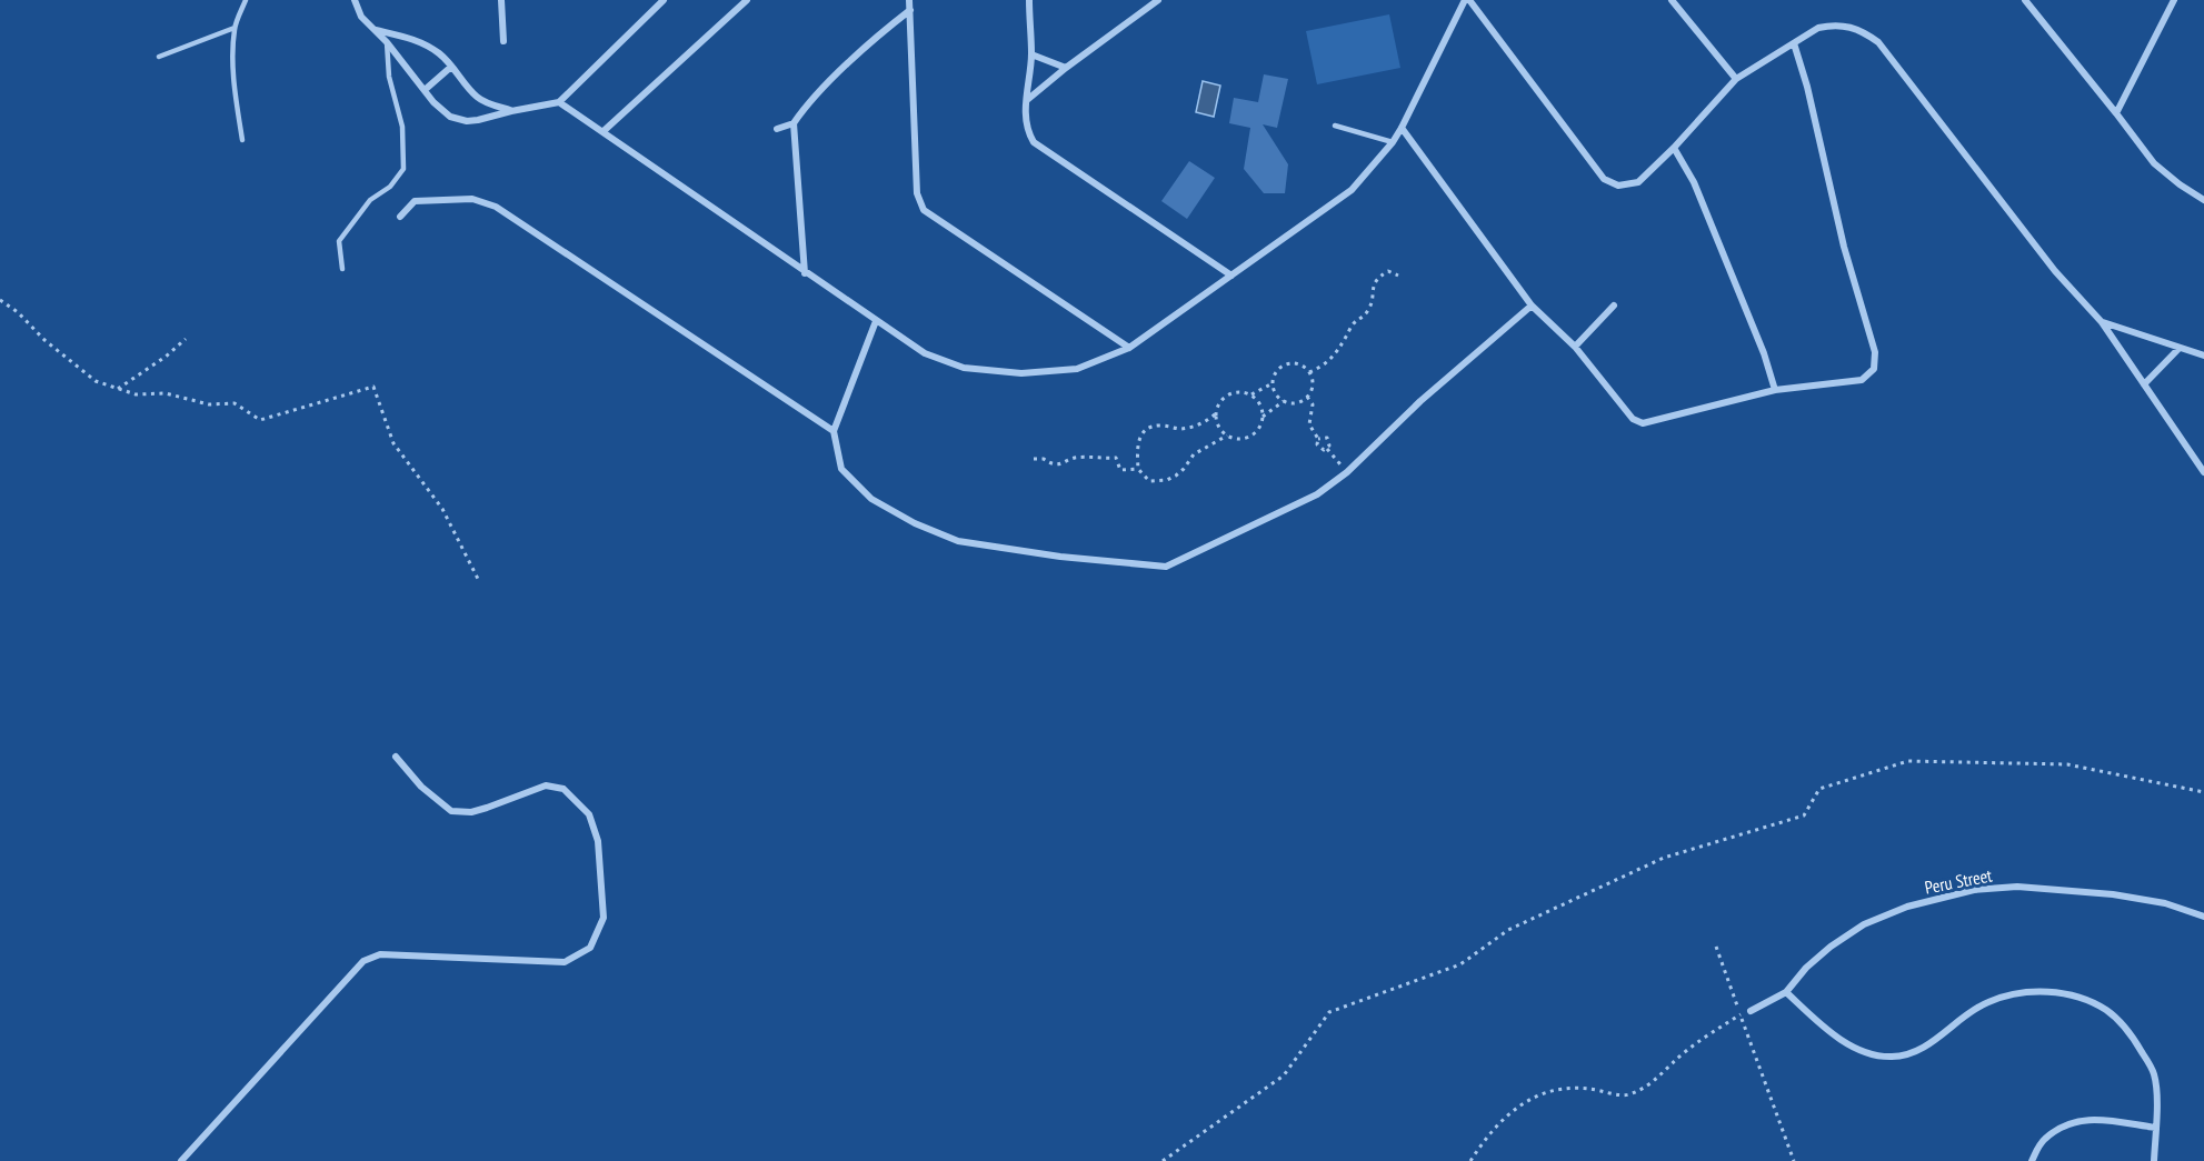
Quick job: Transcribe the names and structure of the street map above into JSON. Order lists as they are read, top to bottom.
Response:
{
  "streets": {
    "street": ["Peru Street"]
  }
}
